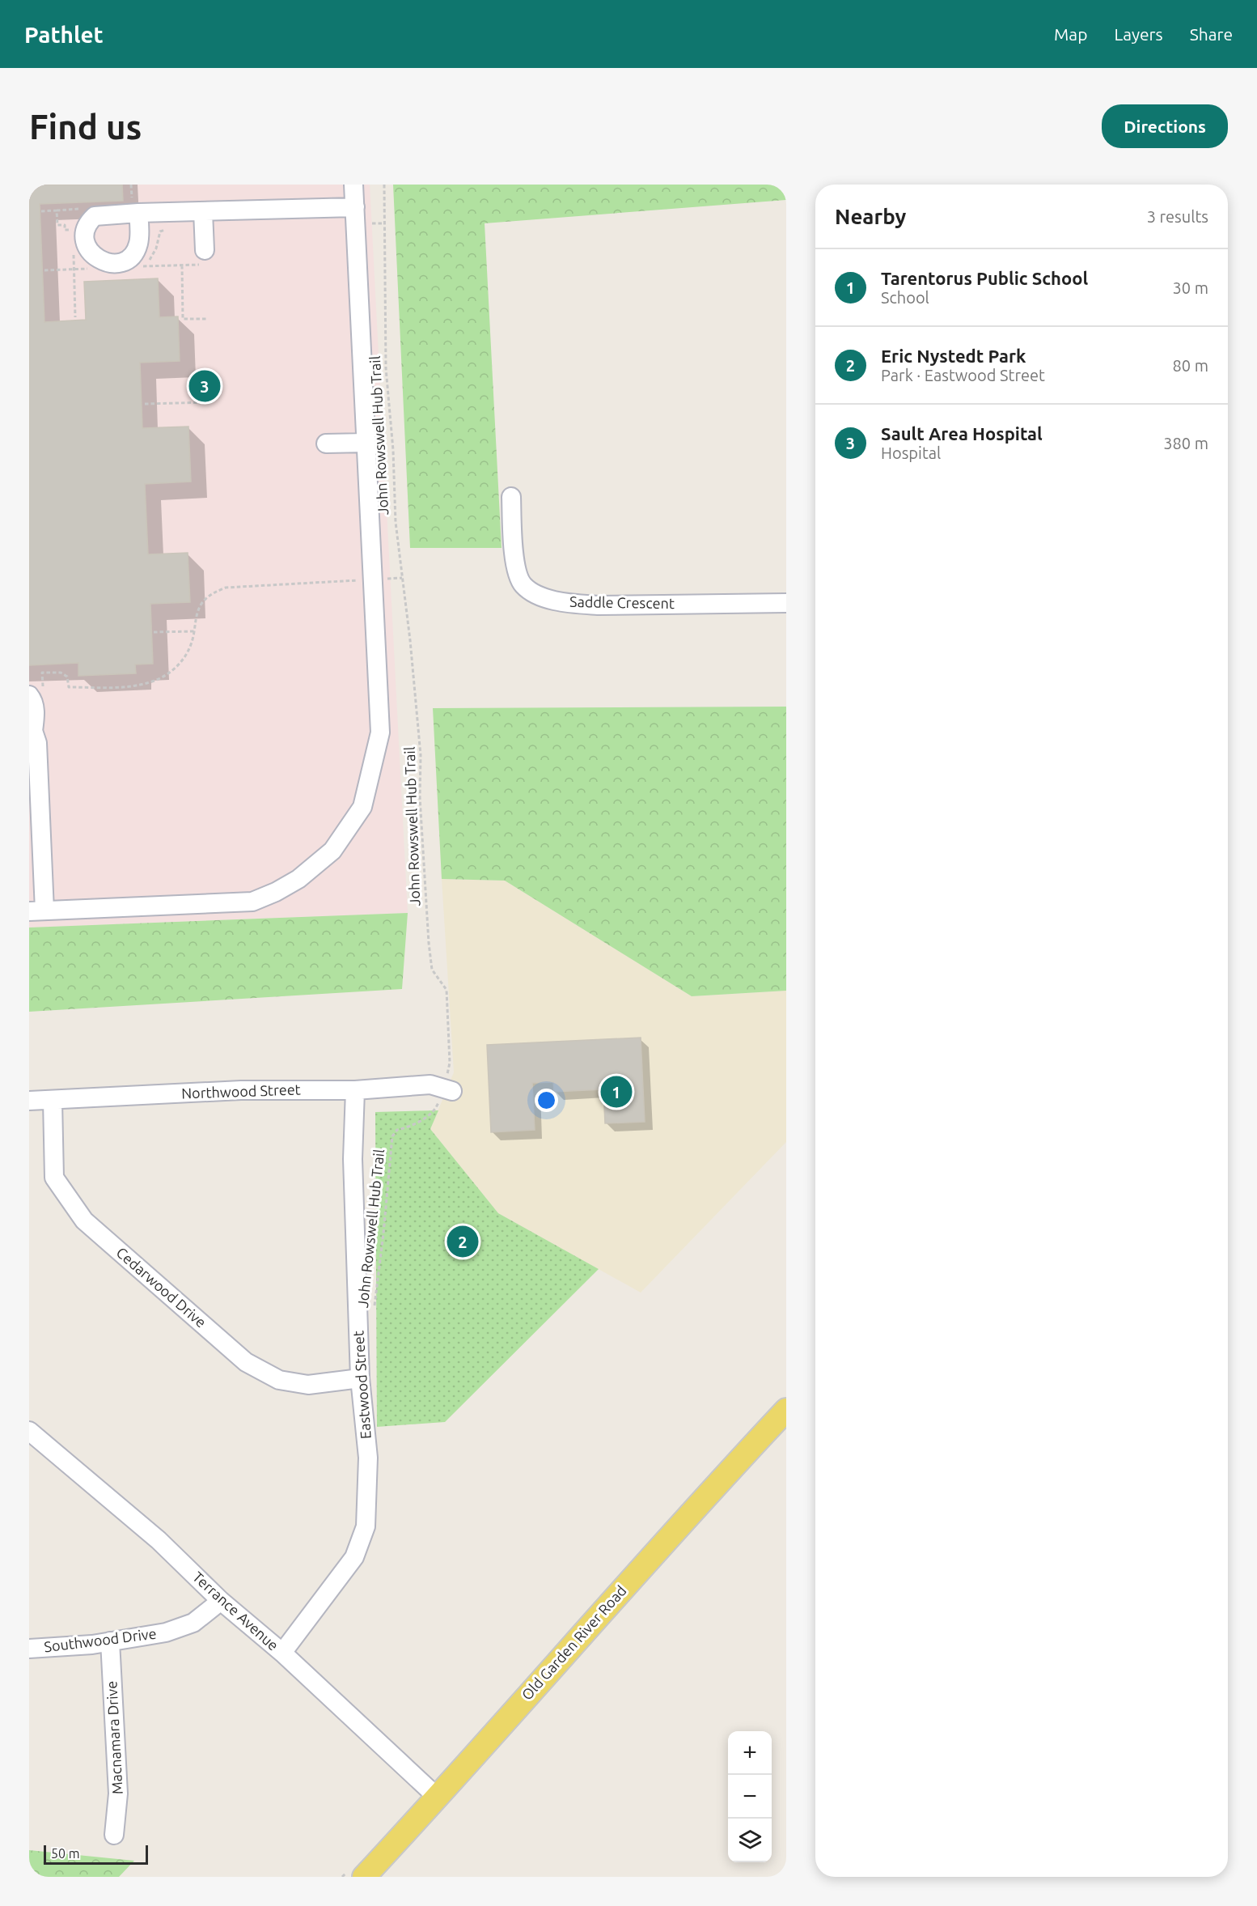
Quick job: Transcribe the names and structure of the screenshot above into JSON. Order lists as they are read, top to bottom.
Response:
{
  "streets": {
    "main road": ["Old Garden River Road"],
    "street": [
      "Saddle Crescent",
      "Northwood Street",
      "Cedarwood Drive",
      "Eastwood Street",
      "Terrance Avenue",
      "Southwood Drive",
      "Macnamara Drive"
    ],
    "path": ["John Rowswell Hub Trail"]
  },
  "crossings": [
    ["John Rowswell Hub Trail", "Northwood Street"],
    ["Northwood Street", "Cedarwood Drive"],
    ["Northwood Street", "Eastwood Street"],
    ["Cedarwood Drive", "Eastwood Street"],
    ["Eastwood Street", "Terrance Avenue"],
    ["Terrance Avenue", "Southwood Drive"],
    ["Terrance Avenue", "Old Garden River Road"],
    ["Southwood Drive", "Macnamara Drive"]
  ],
  "scale_bar": "50 m",
  "page": {
    "header": "Pathlet",
    "nav": ["Map", "Layers", "Share"],
    "buttons": "Directions",
    "title": "Find us",
    "heading": ["Nearby", "3 results"],
    "list": [
      {
        "mark": "1",
        "name": "Tarentorus Public School",
        "note": "School",
        "value": "30 m"
      },
      {
        "mark": "2",
        "name": "Eric Nystedt Park",
        "note": "Park · Eastwood Street",
        "value": "80 m"
      },
      {
        "mark": "3",
        "name": "Sault Area Hospital",
        "note": "Hospital",
        "value": "380 m"
      }
    ],
    "pins": ["3", "1", "2"],
    "map_buttons": ["+", "−"],
    "scale": "50 m"
  }
}
